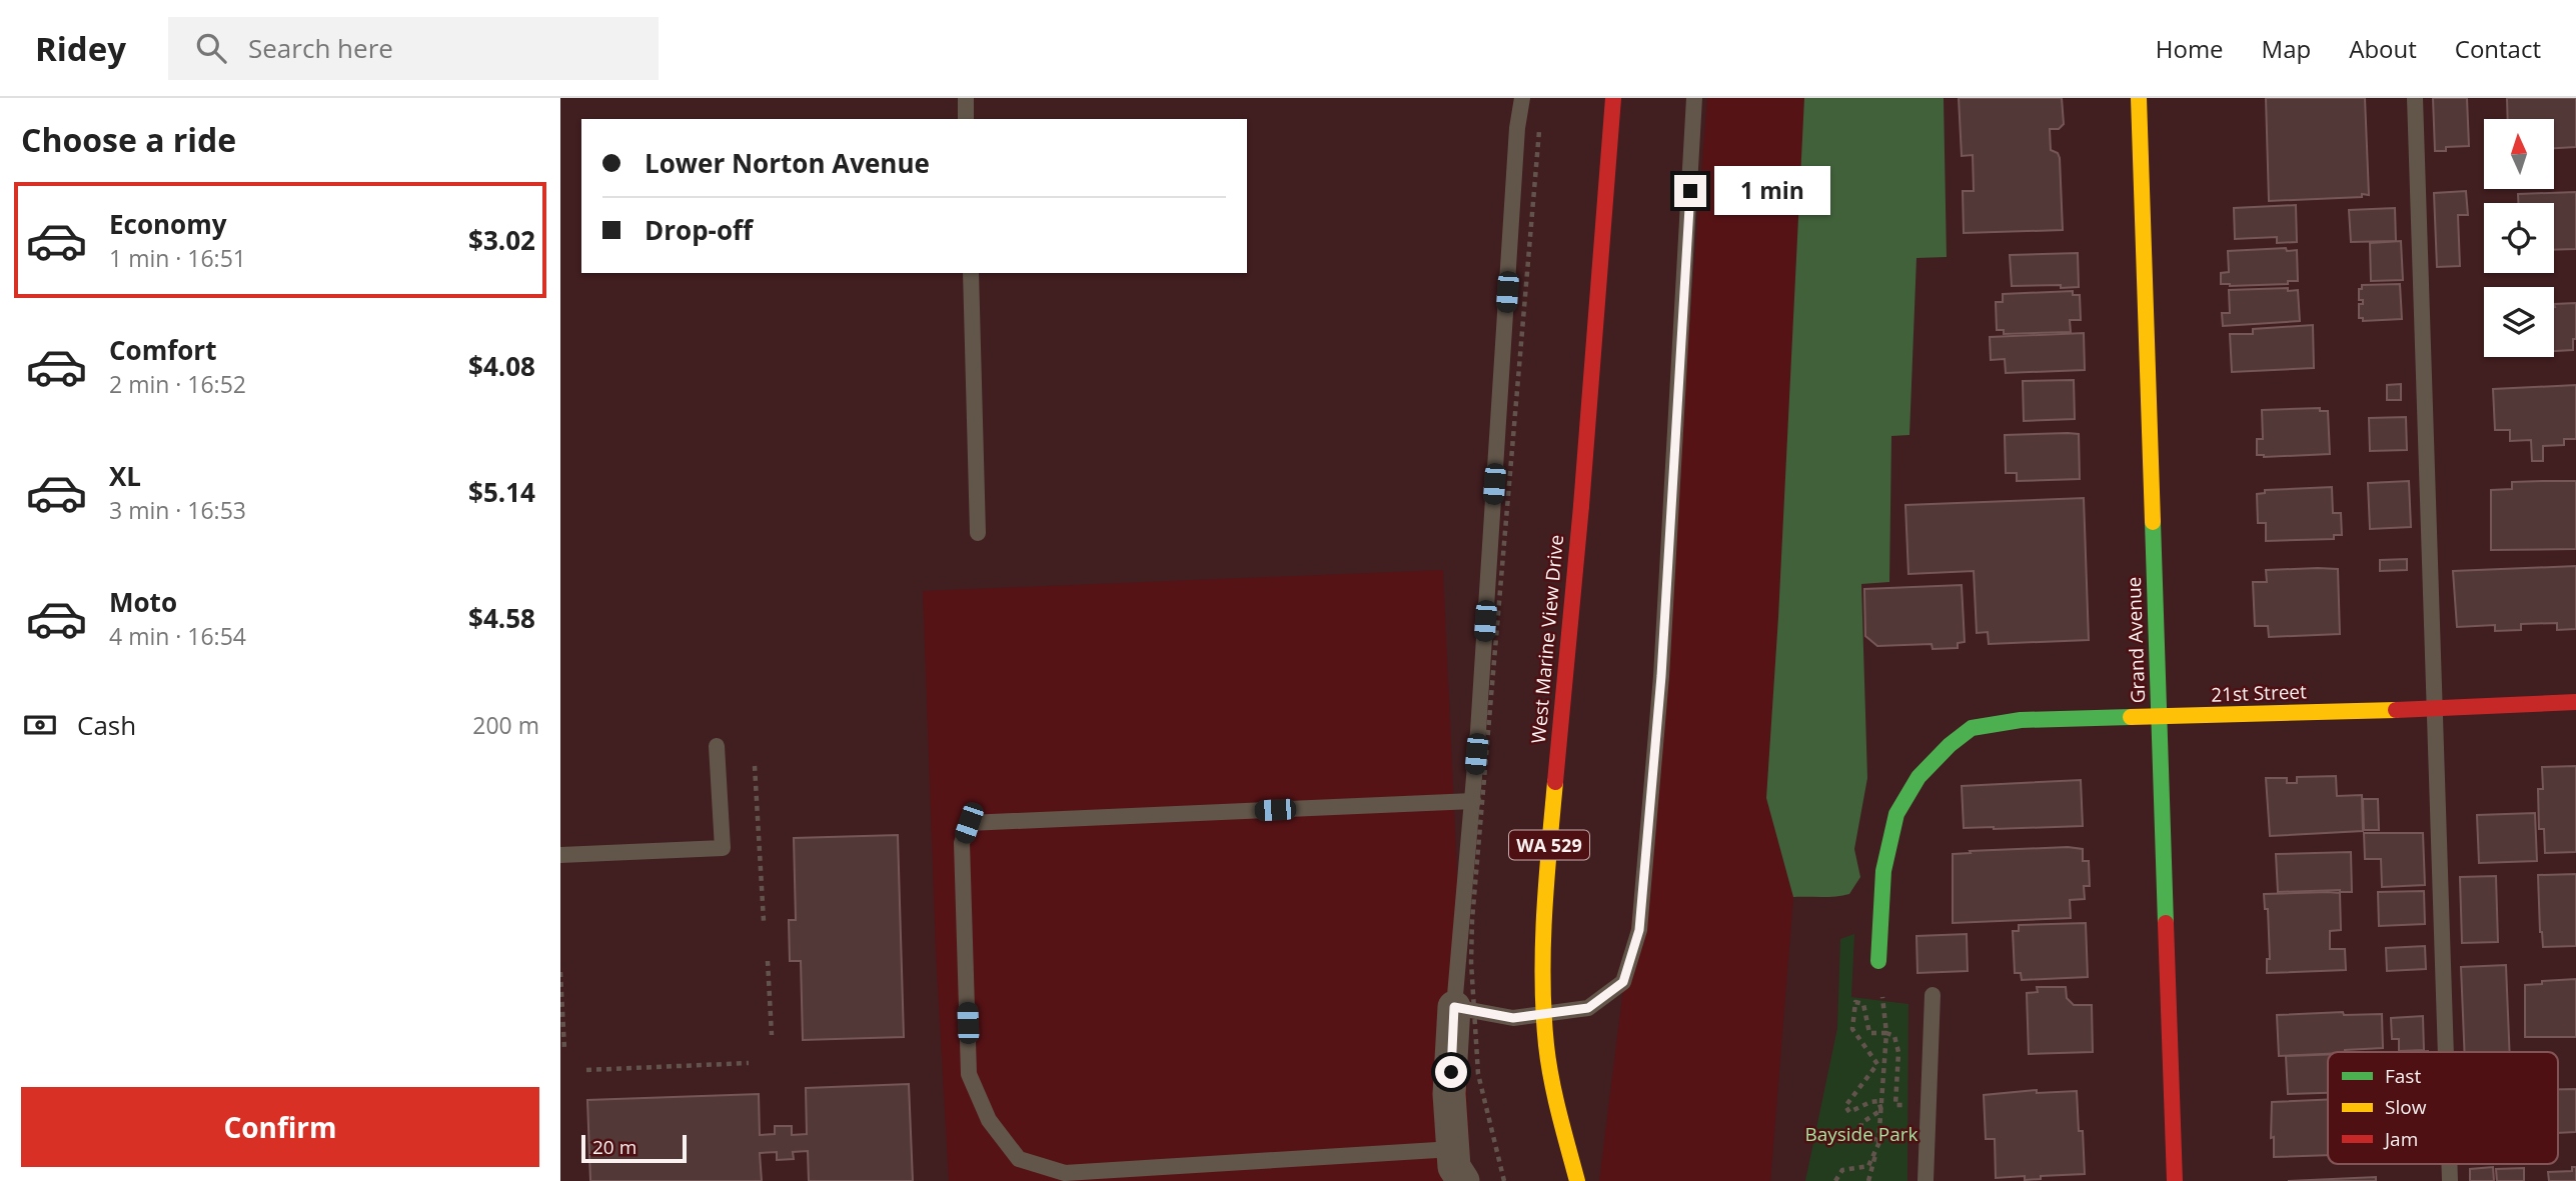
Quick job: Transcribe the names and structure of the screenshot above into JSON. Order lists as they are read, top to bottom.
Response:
{
  "streets": {
    "street": [
      "West Marine View Drive",
      "Grand Avenue",
      "21st Street",
      "WA 529"
    ]
  },
  "crossings": [
    ["Grand Avenue", "21st Street"]
  ],
  "parks": ["Bayside Park"],
  "legend": ["Fast", "Slow", "Jam"],
  "scale_bar": "20 m",
  "north": "top",
  "page": {
    "header": "Ridey",
    "search": "Search here",
    "nav": [
      "Home",
      "Map",
      "About",
      "Contact"
    ],
    "heading": "Choose a ride",
    "banner": ["Lower Norton Avenue", "Drop-off"],
    "bubble": "1 min",
    "list": [
      {
        "name": "Economy",
        "note": "1 min · 16:51",
        "value": "$3.02"
      },
      {
        "name": "Comfort",
        "note": "2 min · 16:52",
        "value": "$4.08"
      },
      {
        "name": "XL",
        "note": "3 min · 16:53",
        "value": "$5.14"
      },
      {
        "name": "Moto",
        "note": "4 min · 16:54",
        "value": "$4.58"
      }
    ],
    "pay": ["Cash", "200 m"],
    "buttons": "Confirm",
    "scale": "20 m"
  }
}
